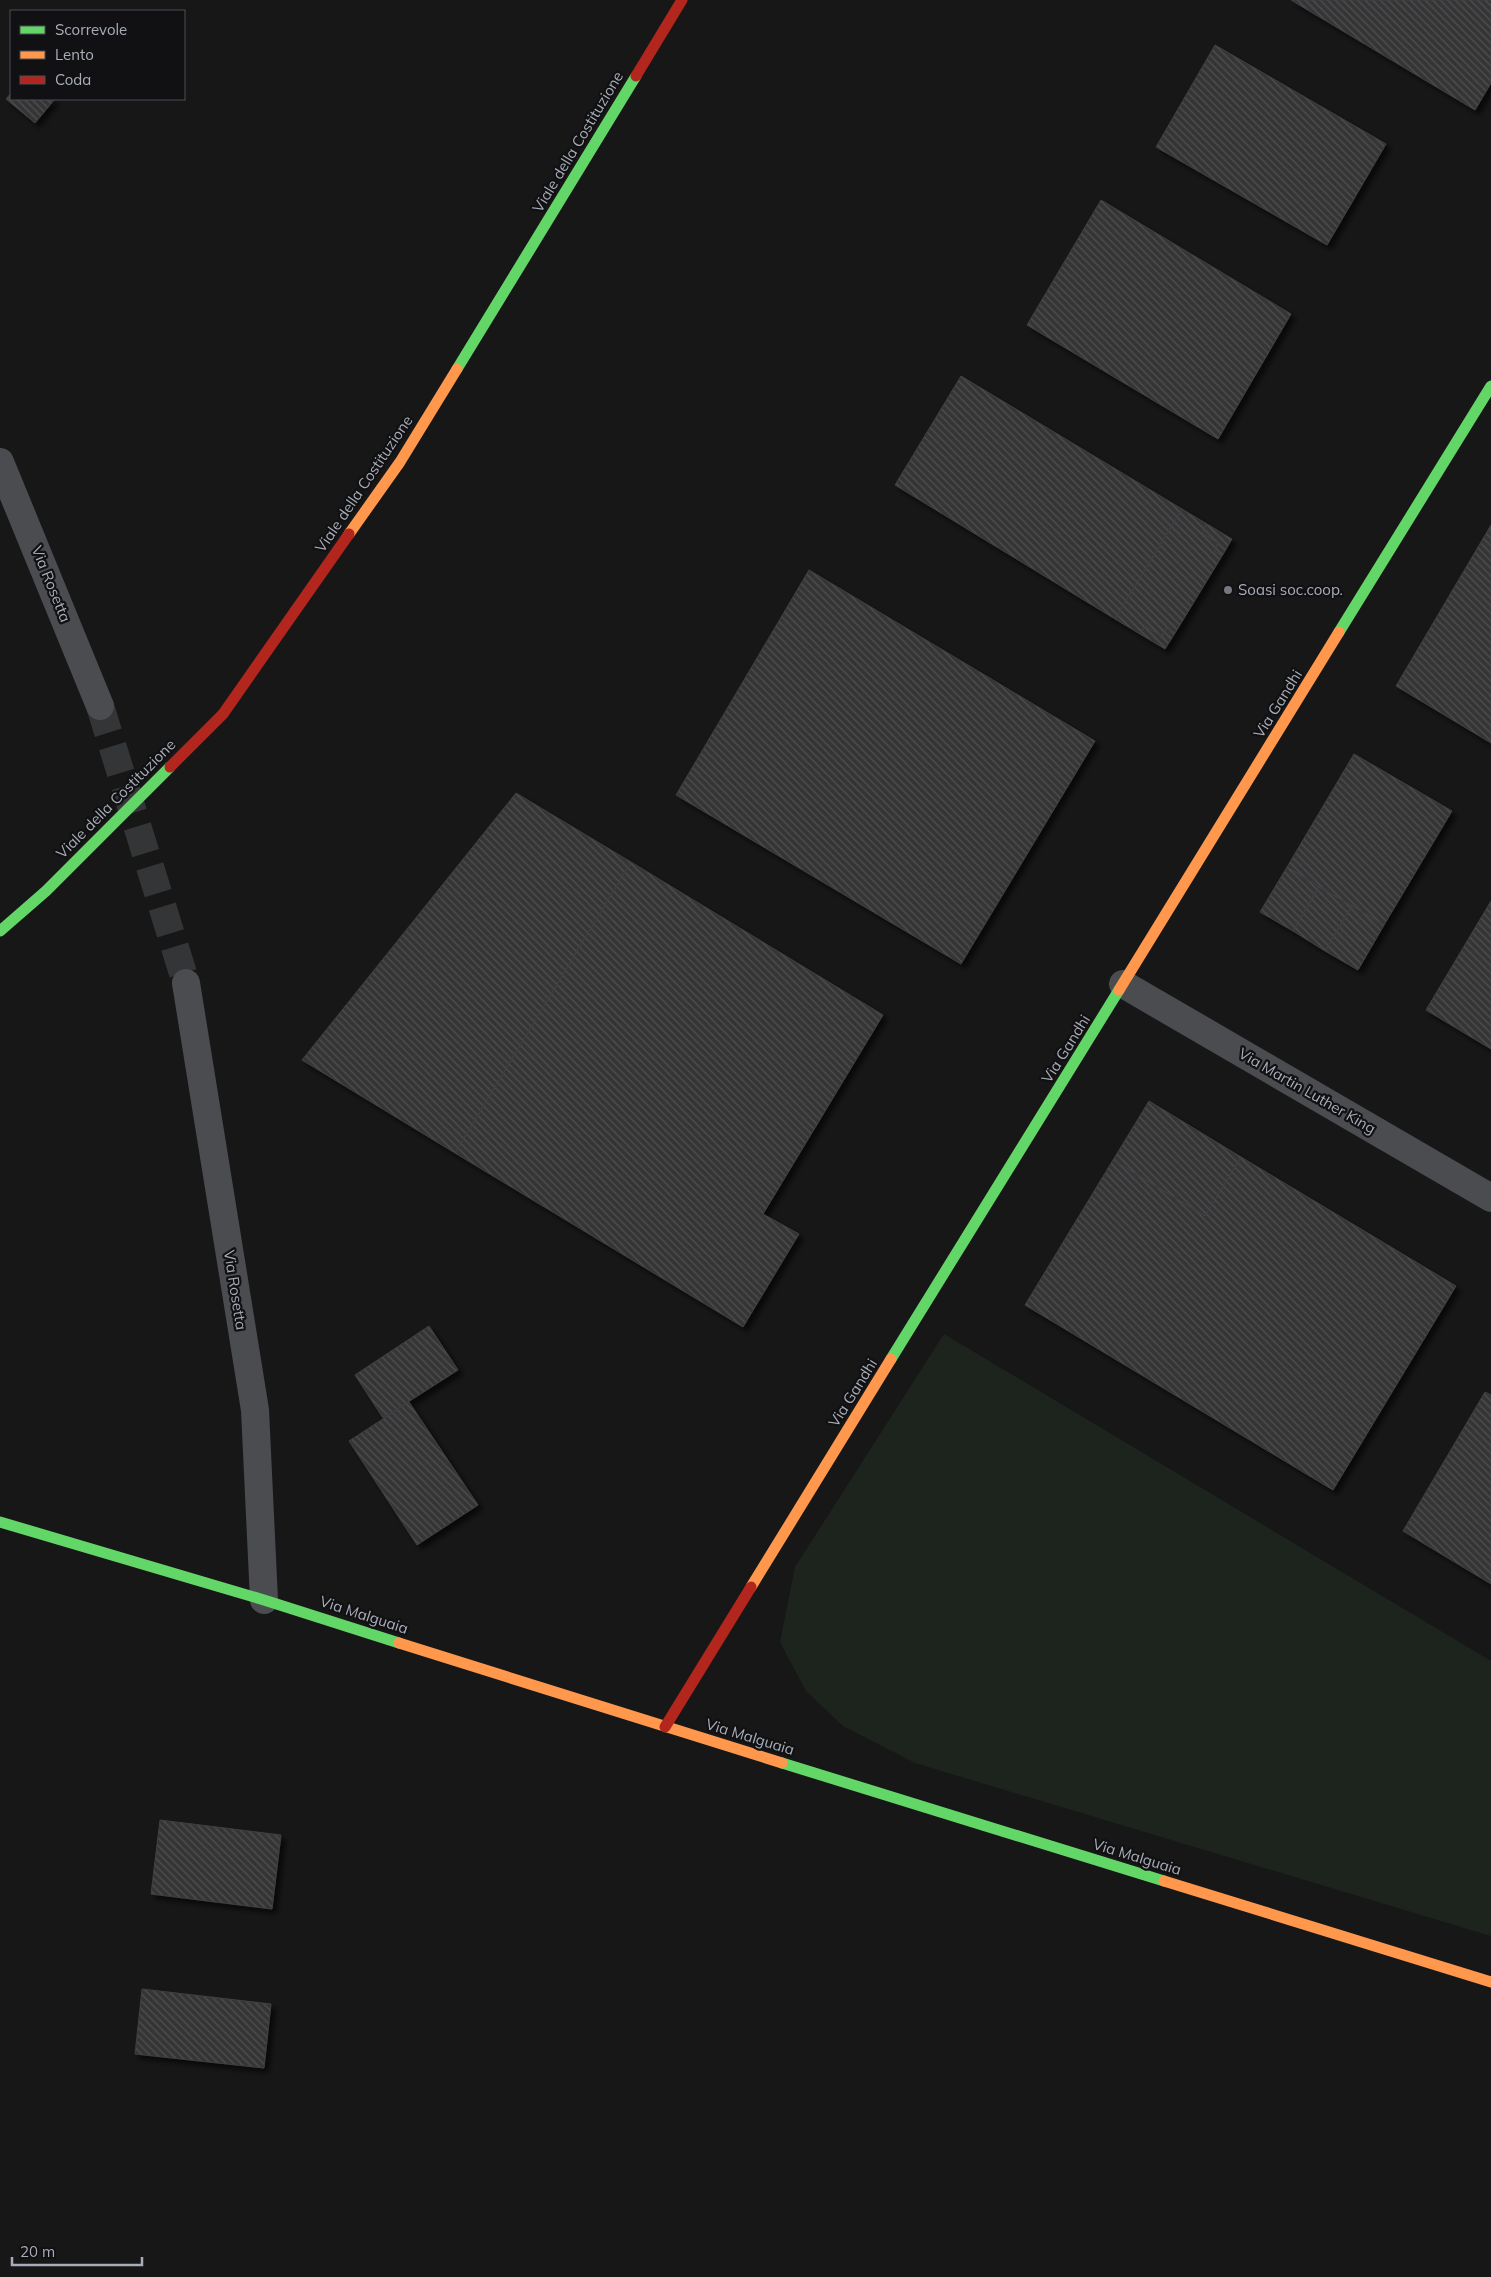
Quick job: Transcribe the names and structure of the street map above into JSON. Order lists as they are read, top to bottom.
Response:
{
  "streets": {
    "street": [
      "Viale della Costituzione",
      "Via Rosetta",
      "Via Gandhi",
      "Via Martin Luther King",
      "Via Malguaia"
    ]
  },
  "crossings": [
    ["Via Rosetta", "Via Malguaia"],
    ["Via Gandhi", "Via Martin Luther King"],
    ["Via Gandhi", "Via Malguaia"]
  ],
  "places": ["Soasi soc.coop."],
  "legend": ["Scorrevole", "Lento", "Coda"],
  "scale_bar": "20 m"
}
